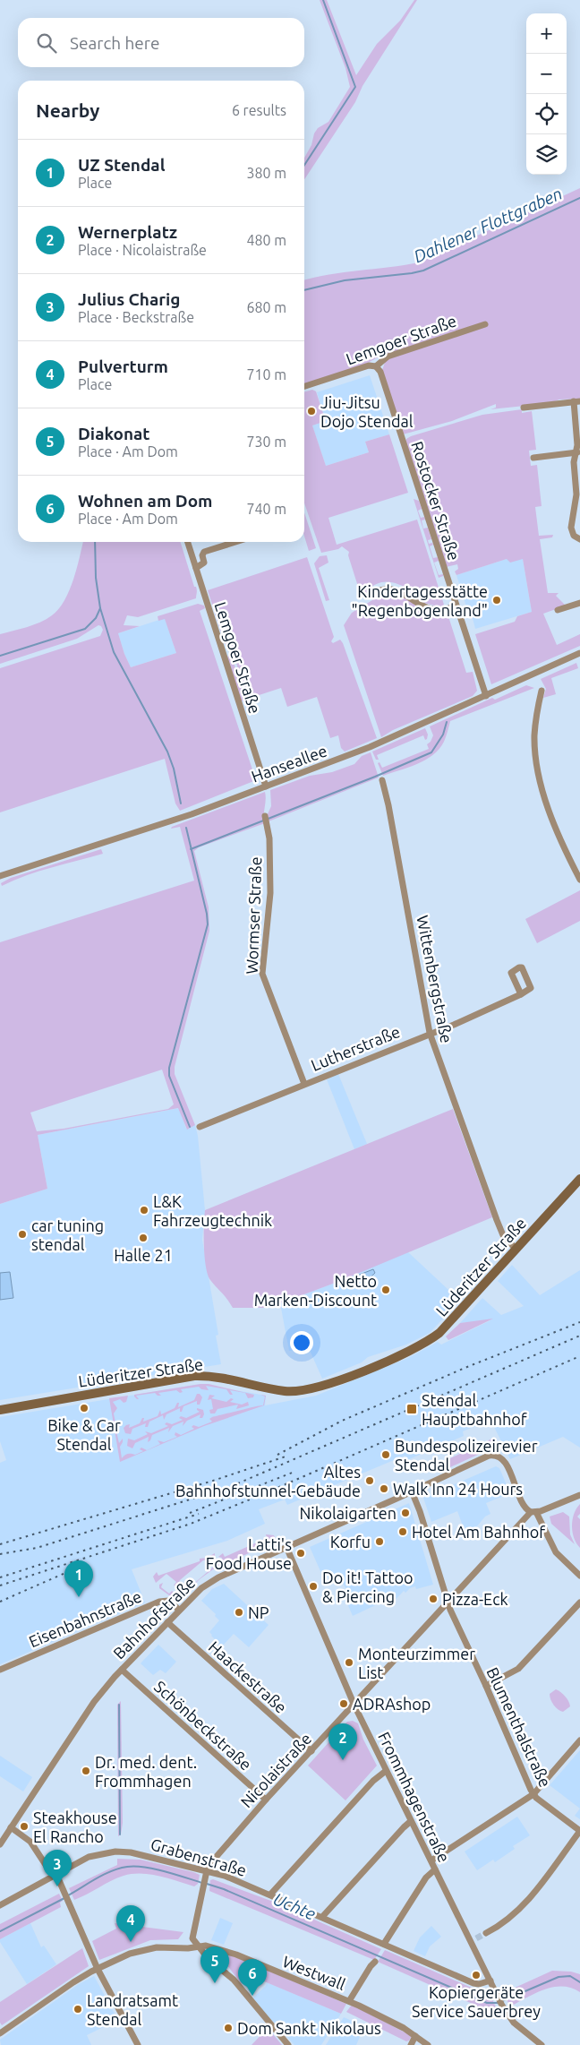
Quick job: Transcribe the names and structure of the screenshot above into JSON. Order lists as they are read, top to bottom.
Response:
{
  "streets": {
    "main road": ["Lüderitzer Straße"],
    "street": [
      "Lemgoer Straße",
      "Rostocker Straße",
      "Hanseallee",
      "Wormser Straße",
      "Wittenbergstraße",
      "Lutherstraße",
      "Bahnhofstraße",
      "Eisenbahnstraße",
      "Haackestraße",
      "Schönbeckstraße",
      "Blumenthalstraße",
      "Nicolaistraße",
      "Frommhagenstraße",
      "Grabenstraße",
      "Westwall"
    ]
  },
  "crossings": [
    ["Lemgoer Straße", "Rostocker Straße"],
    ["Lemgoer Straße", "Hanseallee"],
    ["Rostocker Straße", "Hanseallee"],
    ["Wormser Straße", "Lutherstraße"],
    ["Wittenbergstraße", "Lutherstraße"],
    ["Wittenbergstraße", "Lüderitzer Straße"],
    ["Bahnhofstraße", "Eisenbahnstraße"],
    ["Bahnhofstraße", "Haackestraße"],
    ["Bahnhofstraße", "Schönbeckstraße"],
    ["Bahnhofstraße", "Blumenthalstraße"],
    ["Bahnhofstraße", "Nicolaistraße"],
    ["Bahnhofstraße", "Frommhagenstraße"],
    ["Haackestraße", "Nicolaistraße"],
    ["Schönbeckstraße", "Nicolaistraße"],
    ["Blumenthalstraße", "Nicolaistraße"],
    ["Nicolaistraße", "Frommhagenstraße"],
    ["Nicolaistraße", "Grabenstraße"],
    ["Nicolaistraße", "Westwall"],
    ["Frommhagenstraße", "Grabenstraße"]
  ],
  "water": ["Dahlener Flottgraben", "Uchte"],
  "places": {
    "other": [
      "Jiu-Jitsu Dojo Stendal",
      "Kindertagesstätte \"Regenbogenland\"",
      "L&K Fahrzeugtechnik",
      "car tuning stendal",
      "Halle 21",
      "Netto Marken-Discount",
      "Bike & Car Stendal",
      "Bundespolizeirevier Stendal",
      "Altes Bahnhofstunnel-Gebäude",
      "Walk Inn 24 Hours",
      "Nikolaigarten",
      "Hotel Am Bahnhof",
      "Korfu",
      "Latti's Food House",
      "Do it! Tattoo & Piercing",
      "Pizza-Eck",
      "NP",
      "Monteurzimmer List",
      "ADRAshop",
      "Dr. med. dent. Frommhagen",
      "Steakhouse El Rancho",
      "Kopiergeräte Service Sauerbrey",
      "Landratsamt Stendal",
      "Dom Sankt Nikolaus"
    ],
    "transit": ["Stendal Hauptbahnhof"]
  },
  "page": {
    "map_buttons": ["+", "−"],
    "search": "Search here",
    "heading": ["Nearby", "6 results"],
    "list": [
      {
        "mark": "1",
        "name": "UZ Stendal",
        "note": "Place",
        "value": "380 m"
      },
      {
        "mark": "2",
        "name": "Wernerplatz",
        "note": "Place · Nicolaistraße",
        "value": "480 m"
      },
      {
        "mark": "3",
        "name": "Julius Charig",
        "note": "Place · Beckstraße",
        "value": "680 m"
      },
      {
        "mark": "4",
        "name": "Pulverturm",
        "note": "Place",
        "value": "710 m"
      },
      {
        "mark": "5",
        "name": "Diakonat",
        "note": "Place · Am Dom",
        "value": "730 m"
      },
      {
        "mark": "6",
        "name": "Wohnen am Dom",
        "note": "Place · Am Dom",
        "value": "740 m"
      }
    ],
    "pins": [
      "1",
      "2",
      "3",
      "4",
      "5",
      "6"
    ]
  }
}
